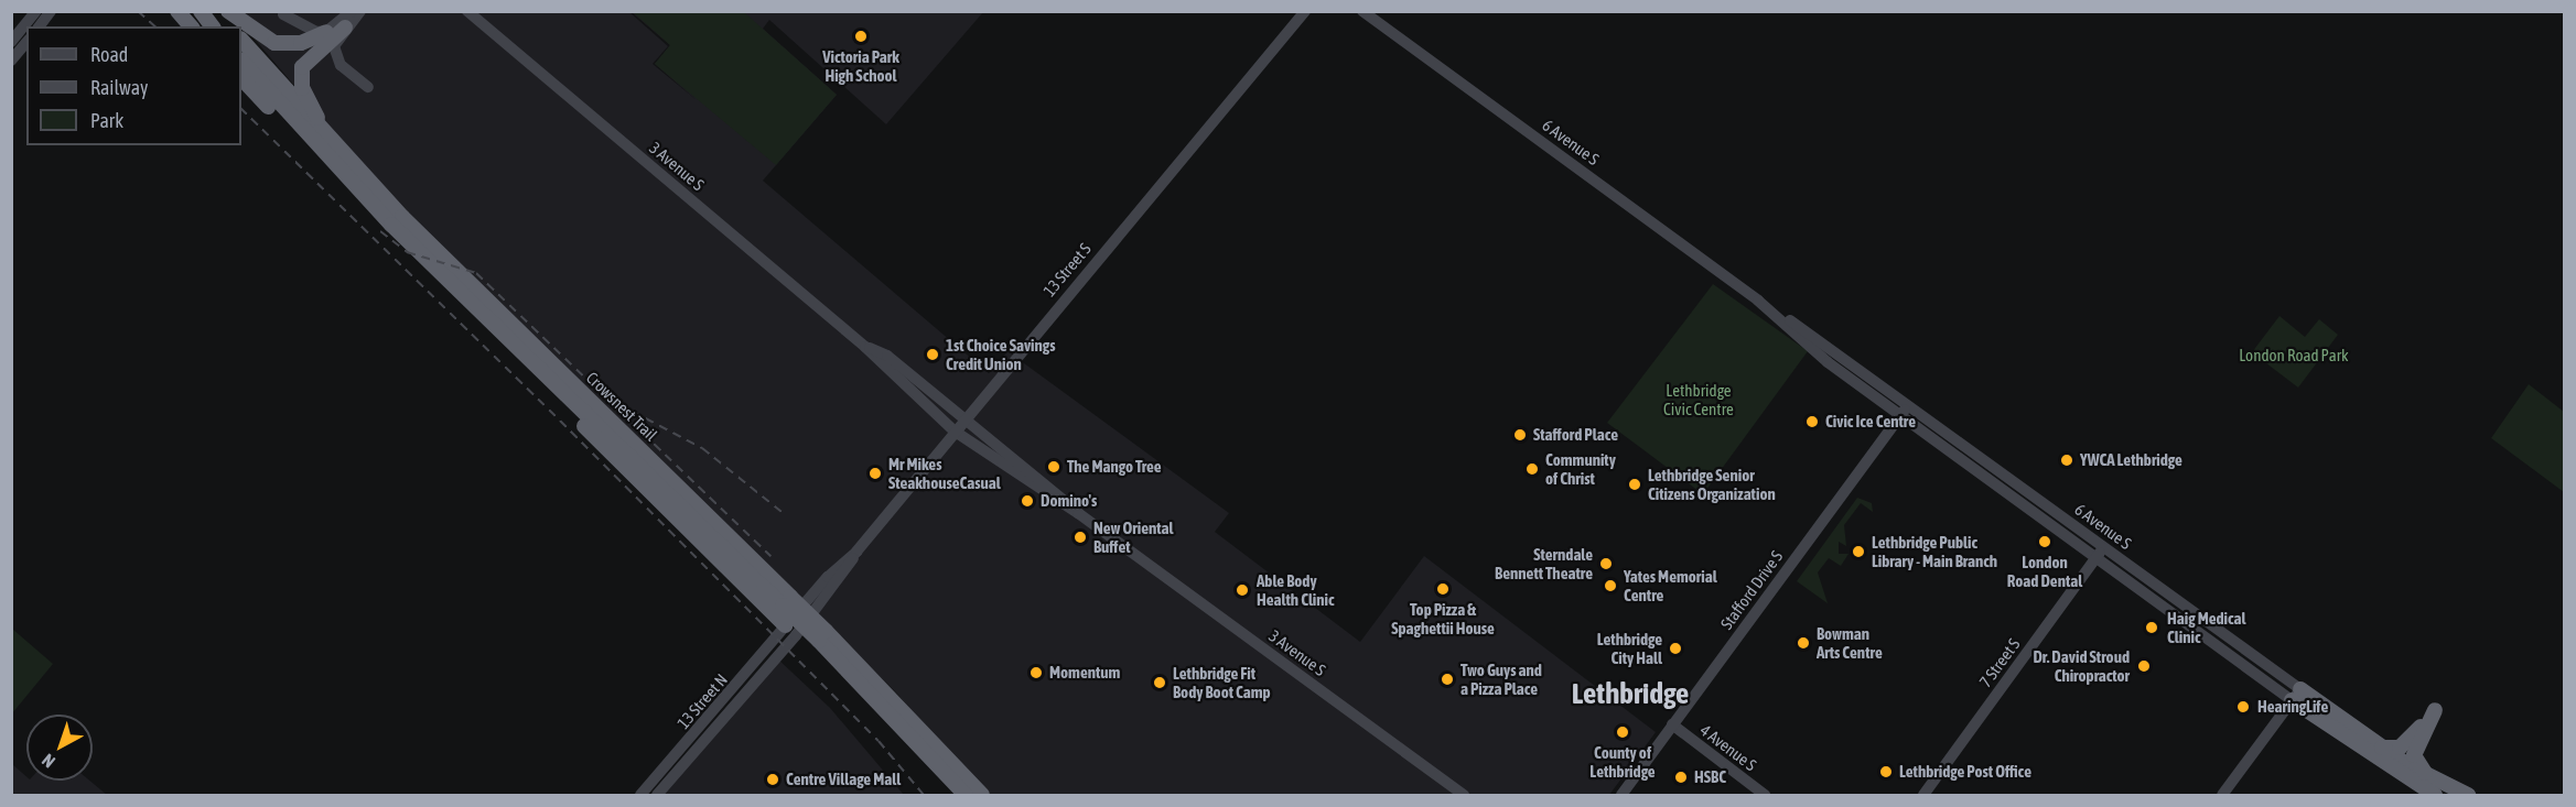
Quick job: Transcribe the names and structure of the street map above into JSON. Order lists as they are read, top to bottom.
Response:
{
  "streets": {
    "highway": ["6 Avenue S", "Crowsnest Trail"],
    "main road": [
      "3 Avenue S",
      "13 Street S",
      "Stafford Drive S",
      "7 Street S",
      "13 Street N",
      "4 Avenue S"
    ]
  },
  "crossings": [
    ["6 Avenue S", "Stafford Drive S"],
    ["6 Avenue S", "7 Street S"],
    ["3 Avenue S", "13 Street S"],
    ["13 Street S", "13 Street N"],
    ["Stafford Drive S", "4 Avenue S"]
  ],
  "districts": ["Lethbridge"],
  "parks": ["London Road Park", "Lethbridge Civic Centre"],
  "places": [
    "Victoria Park High School",
    "1st Choice Savings Credit Union",
    "Civic Ice Centre",
    "Stafford Place",
    "YWCA Lethbridge",
    "The Mango Tree",
    "Community of Christ",
    "Mr Mikes SteakhouseCasual",
    "Lethbridge Senior Citizens Organization",
    "Domino's",
    "New Oriental Buffet",
    "London Road Dental",
    "Lethbridge Public Library - Main Branch",
    "Sterndale Bennett Theatre",
    "Yates Memorial Centre",
    "Top Pizza & Spaghettii House",
    "Able Body Health Clinic",
    "Haig Medical Clinic",
    "Bowman Arts Centre",
    "Lethbridge City Hall",
    "Dr. David Stroud Chiropractor",
    "Momentum",
    "Two Guys and a Pizza Place",
    "Lethbridge Fit Body Boot Camp",
    "HearingLife",
    "County of Lethbridge",
    "Lethbridge Post Office",
    "HSBC",
    "Centre Village Mall"
  ],
  "legend": ["Road", "Railway", "Park"],
  "north": "bottom left"
}
